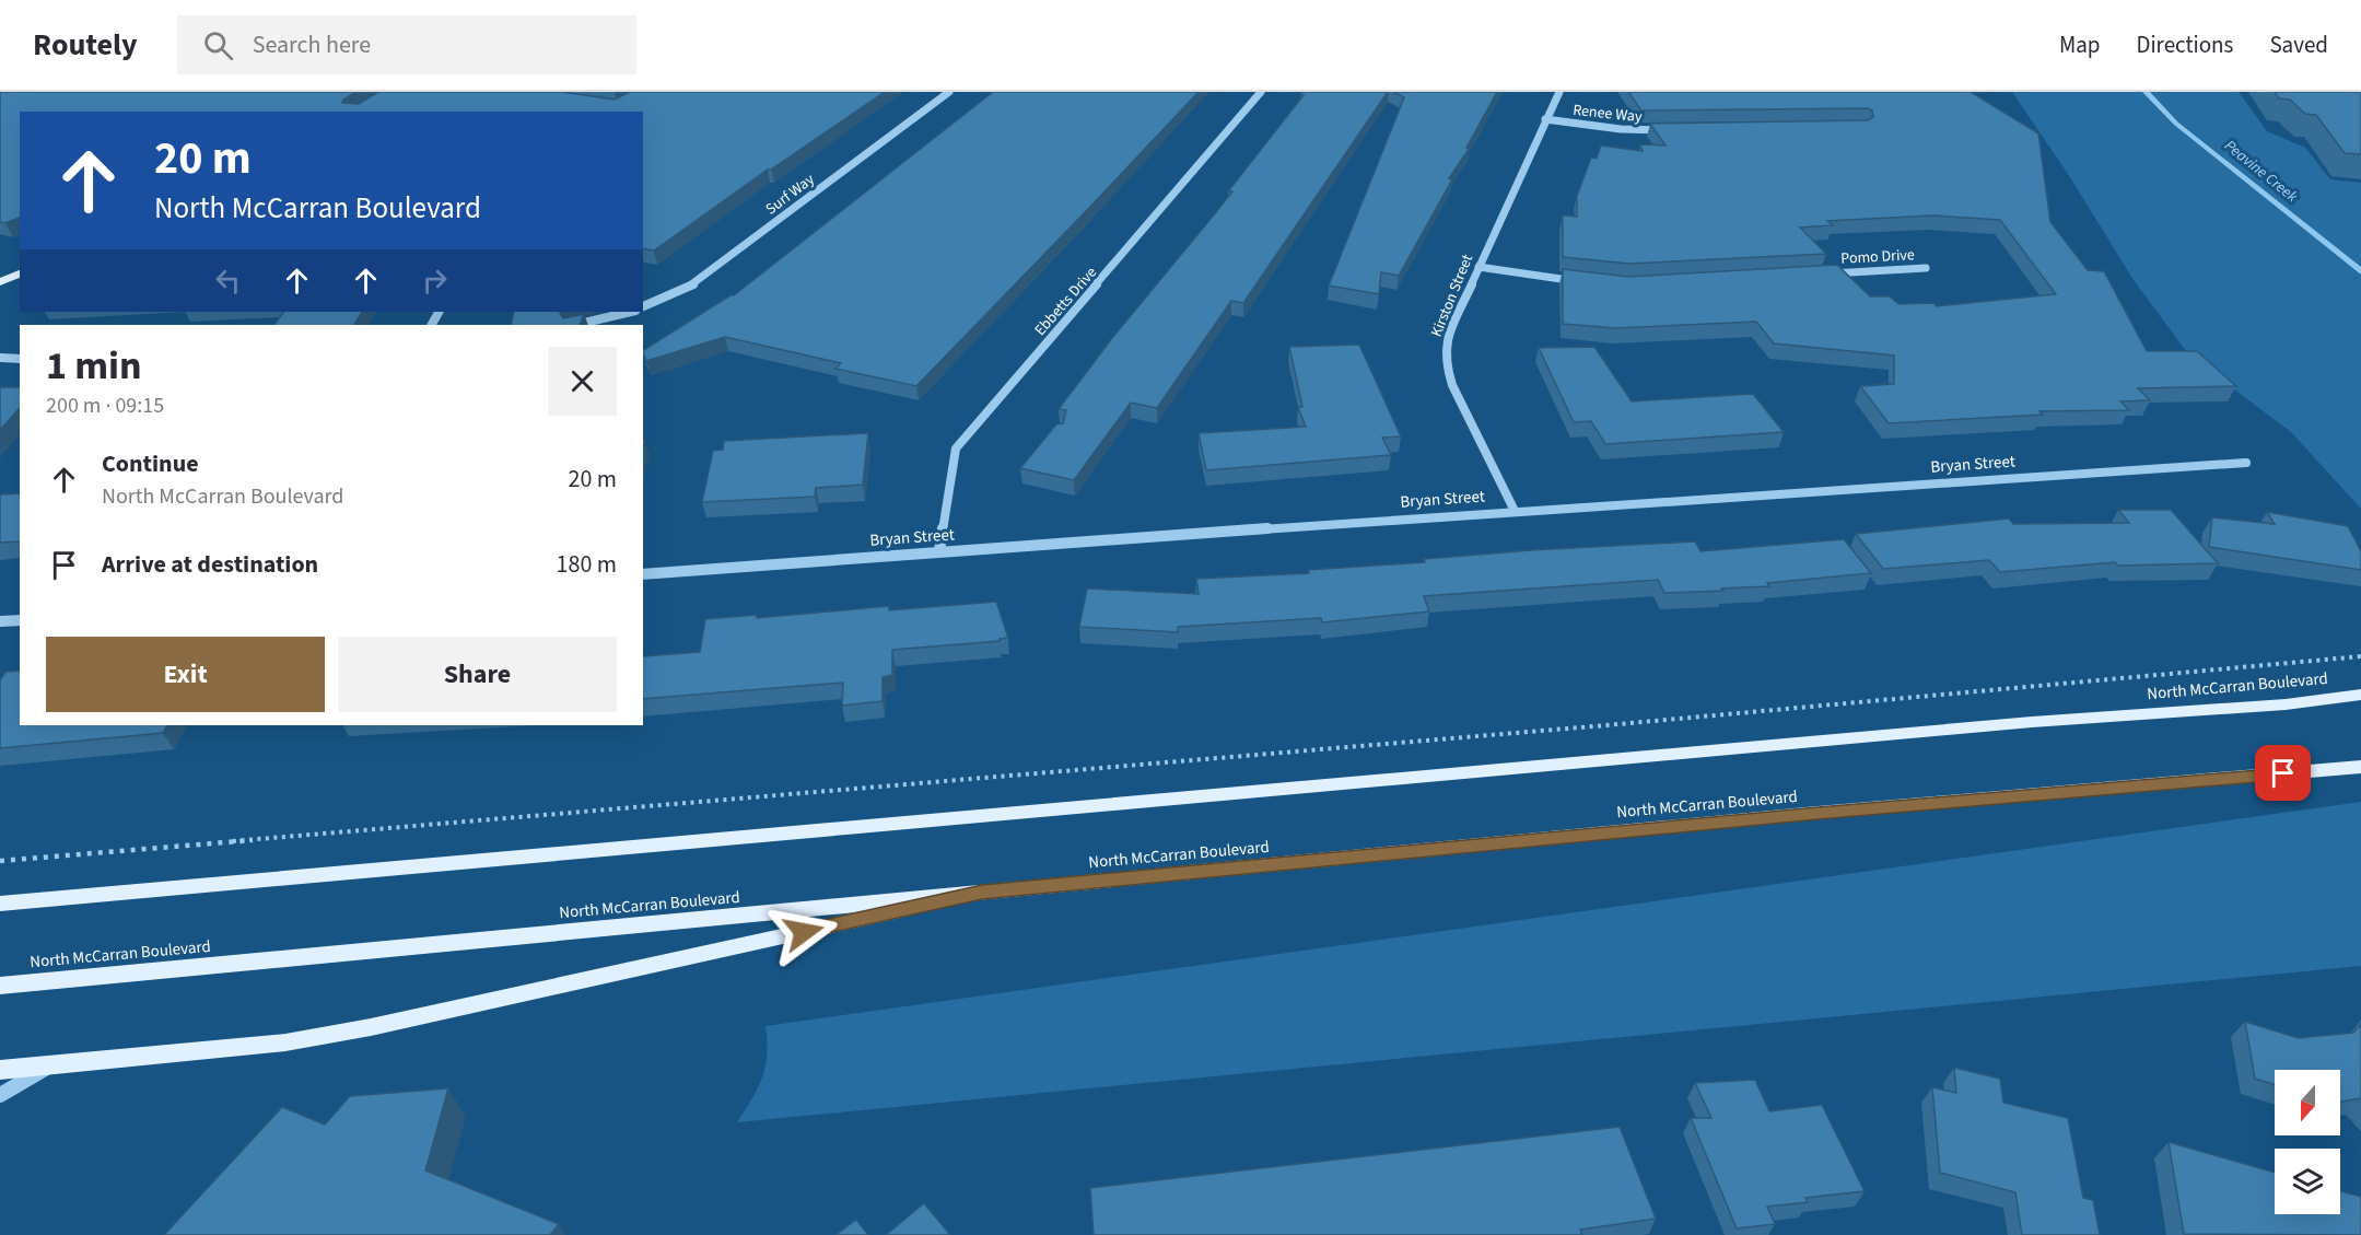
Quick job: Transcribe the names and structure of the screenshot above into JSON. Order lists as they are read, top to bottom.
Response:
{
  "streets": {
    "main road": ["North McCarran Boulevard"],
    "street": [
      "Renee Way",
      "Surf Way",
      "Pomo Drive",
      "Kirston Street",
      "Ebbetts Drive",
      "Bryan Street"
    ]
  },
  "crossings": [
    ["Renee Way", "Kirston Street"],
    ["Kirston Street", "Bryan Street"],
    ["Ebbetts Drive", "Bryan Street"]
  ],
  "water": ["Peavine Creek"],
  "north": "bottom",
  "page": {
    "header": "Routely",
    "search": "Search here",
    "nav": ["Map", "Directions", "Saved"],
    "turn": ["20 m", "North McCarran Boulevard"],
    "heading": ["1 min", "200 m · 09:15"],
    "list": [
      {
        "name": "Continue",
        "note": "North McCarran Boulevard",
        "value": "20 m"
      },
      {
        "name": "Arrive at destination",
        "value": "180 m"
      }
    ],
    "buttons": ["Exit", "Share"]
  }
}
